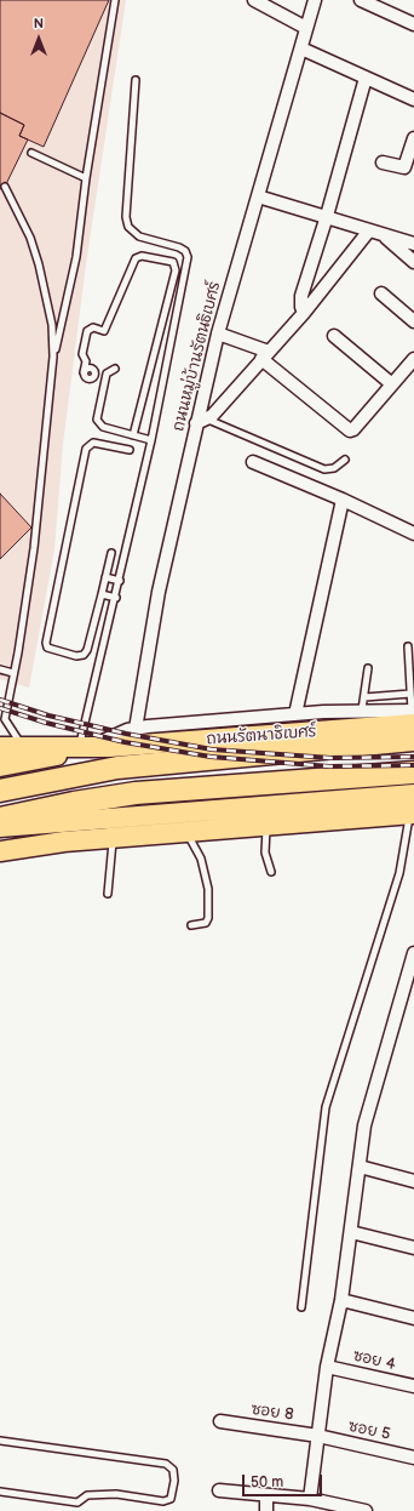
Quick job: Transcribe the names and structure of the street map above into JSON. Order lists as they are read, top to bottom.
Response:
{
  "streets": {
    "main road": ["ถนนรัตนาธิเบศร์"],
    "street": [
      "ถนนหมู่บ้านรัตนธิเบศร์",
      "ซอย 4",
      "ซอย 8",
      "ซอย 5"
    ]
  },
  "crossings": [
    ["ซอย 8", "ซอย 5"]
  ],
  "scale_bar": "50 m",
  "north": "top"
}
